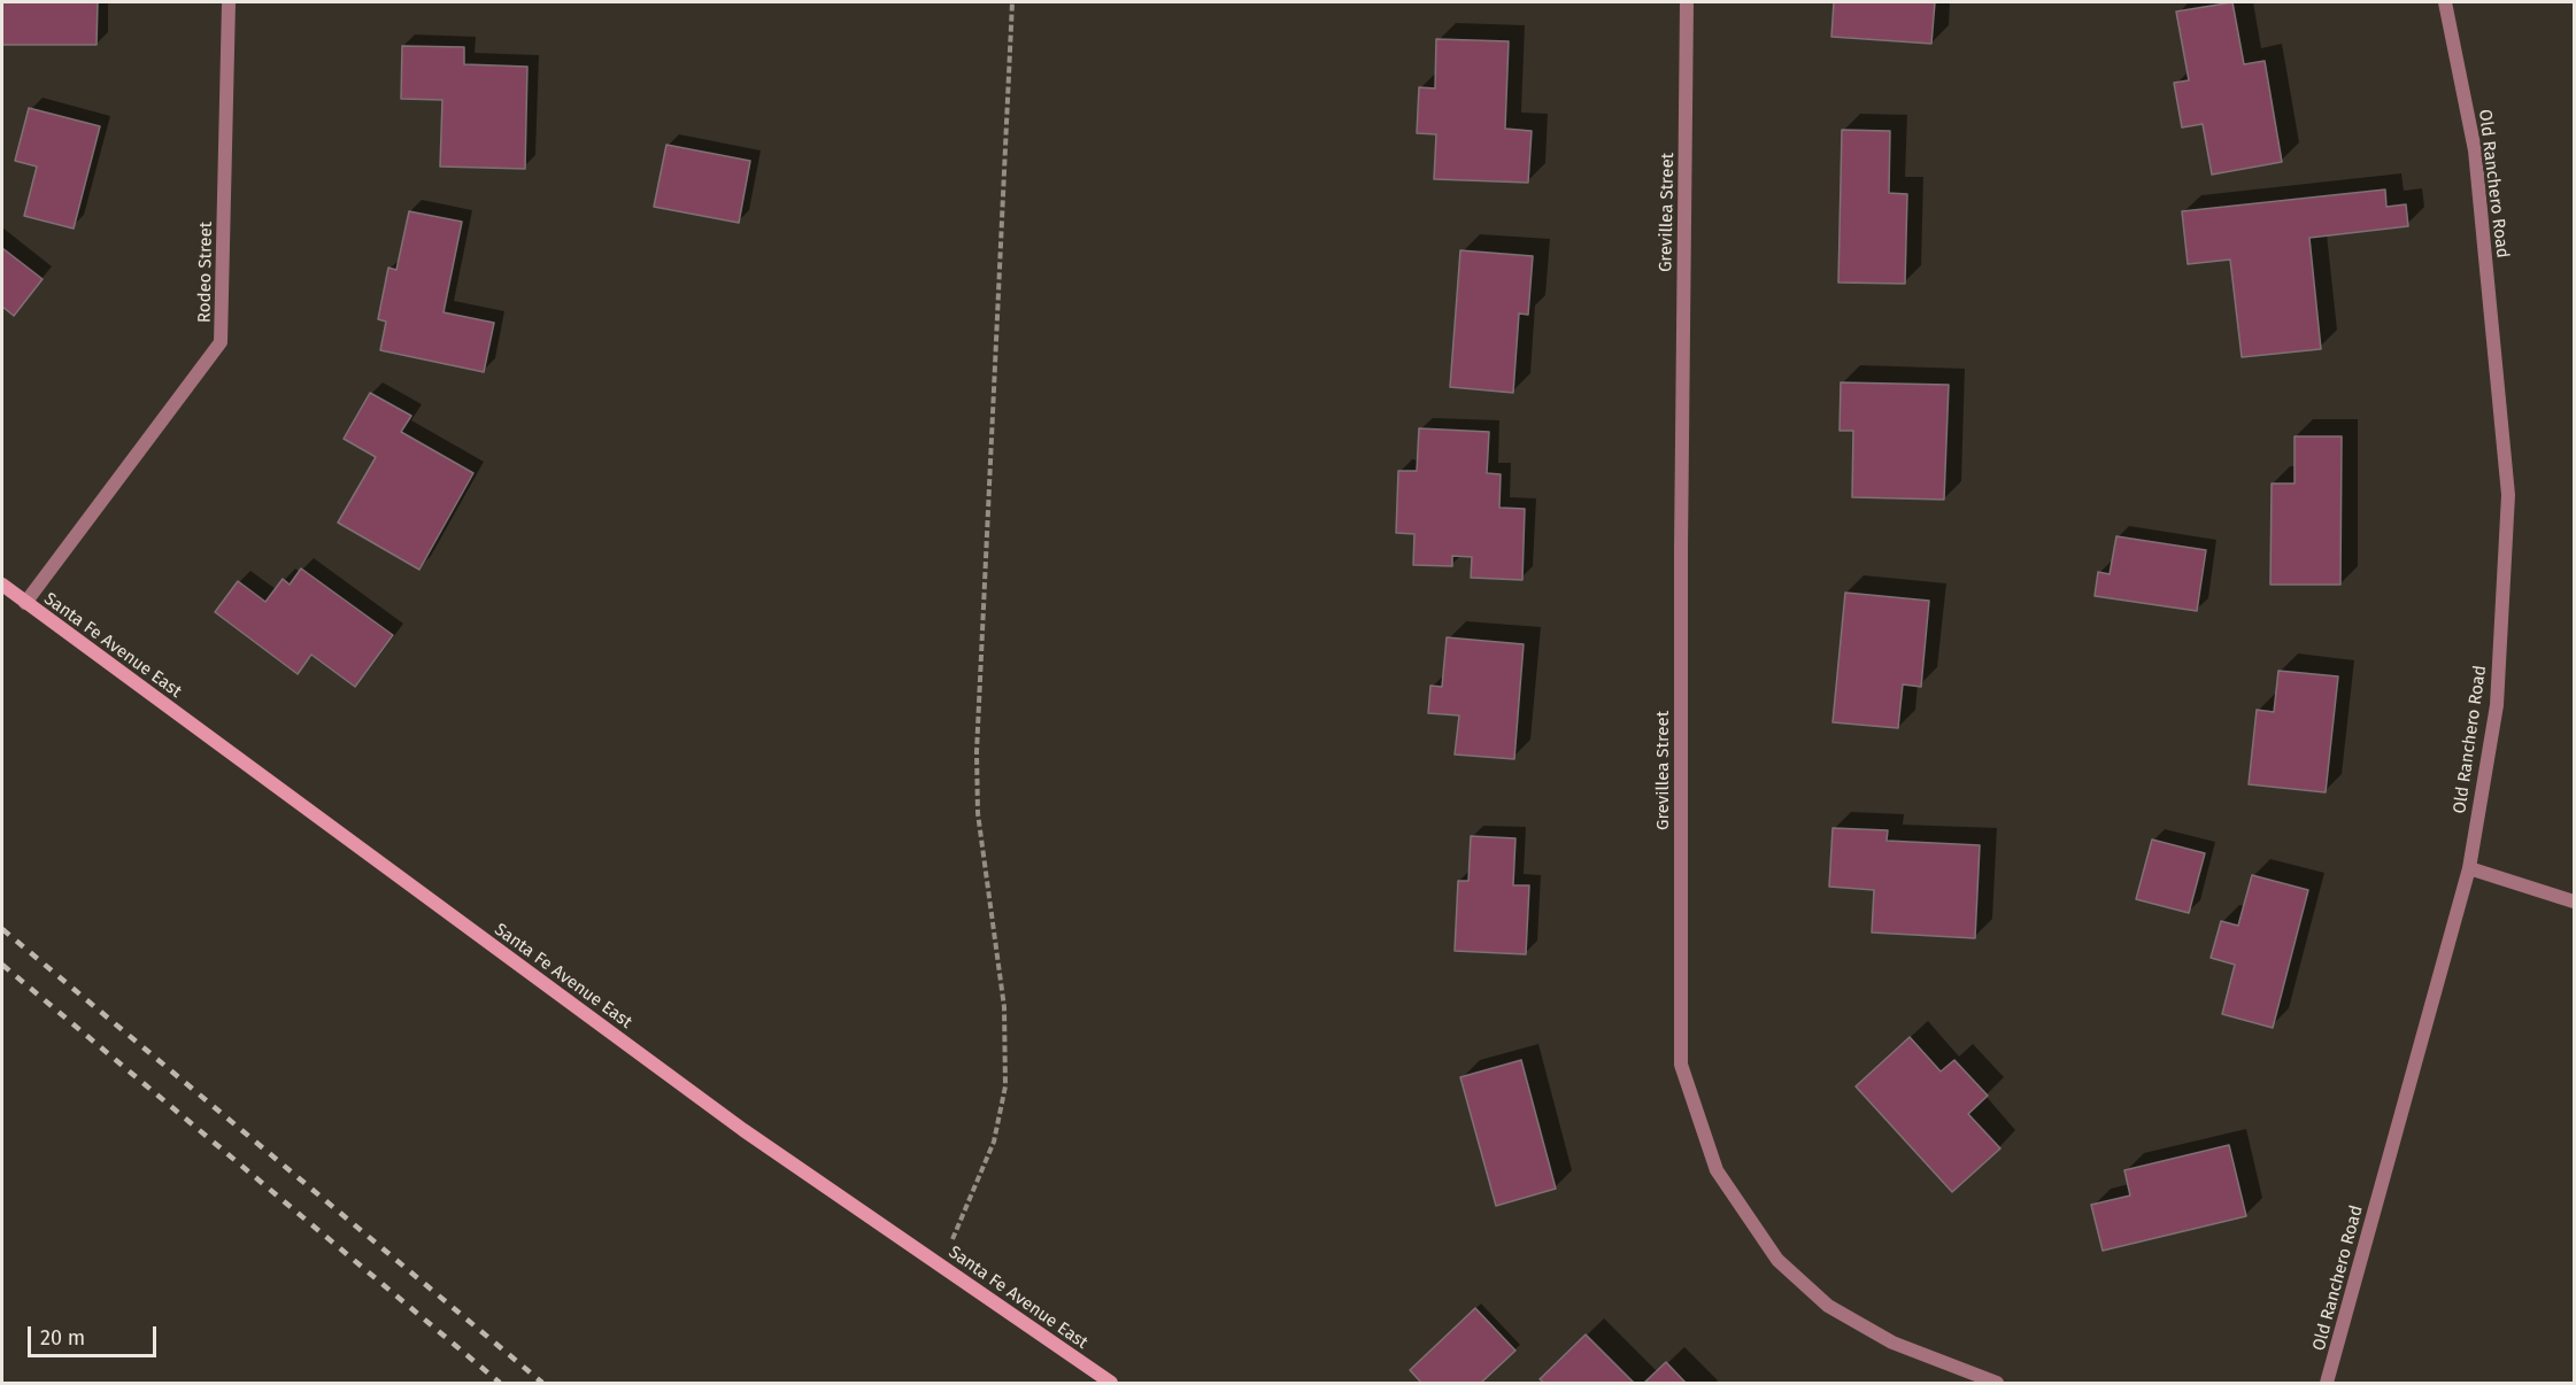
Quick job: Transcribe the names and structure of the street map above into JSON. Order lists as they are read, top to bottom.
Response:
{
  "streets": {
    "street": [
      "Old Ranchero Road",
      "Grevillea Street",
      "Rodeo Street",
      "Santa Fe Avenue East"
    ]
  },
  "crossings": [
    ["Rodeo Street", "Santa Fe Avenue East"]
  ],
  "scale_bar": "20 m"
}
